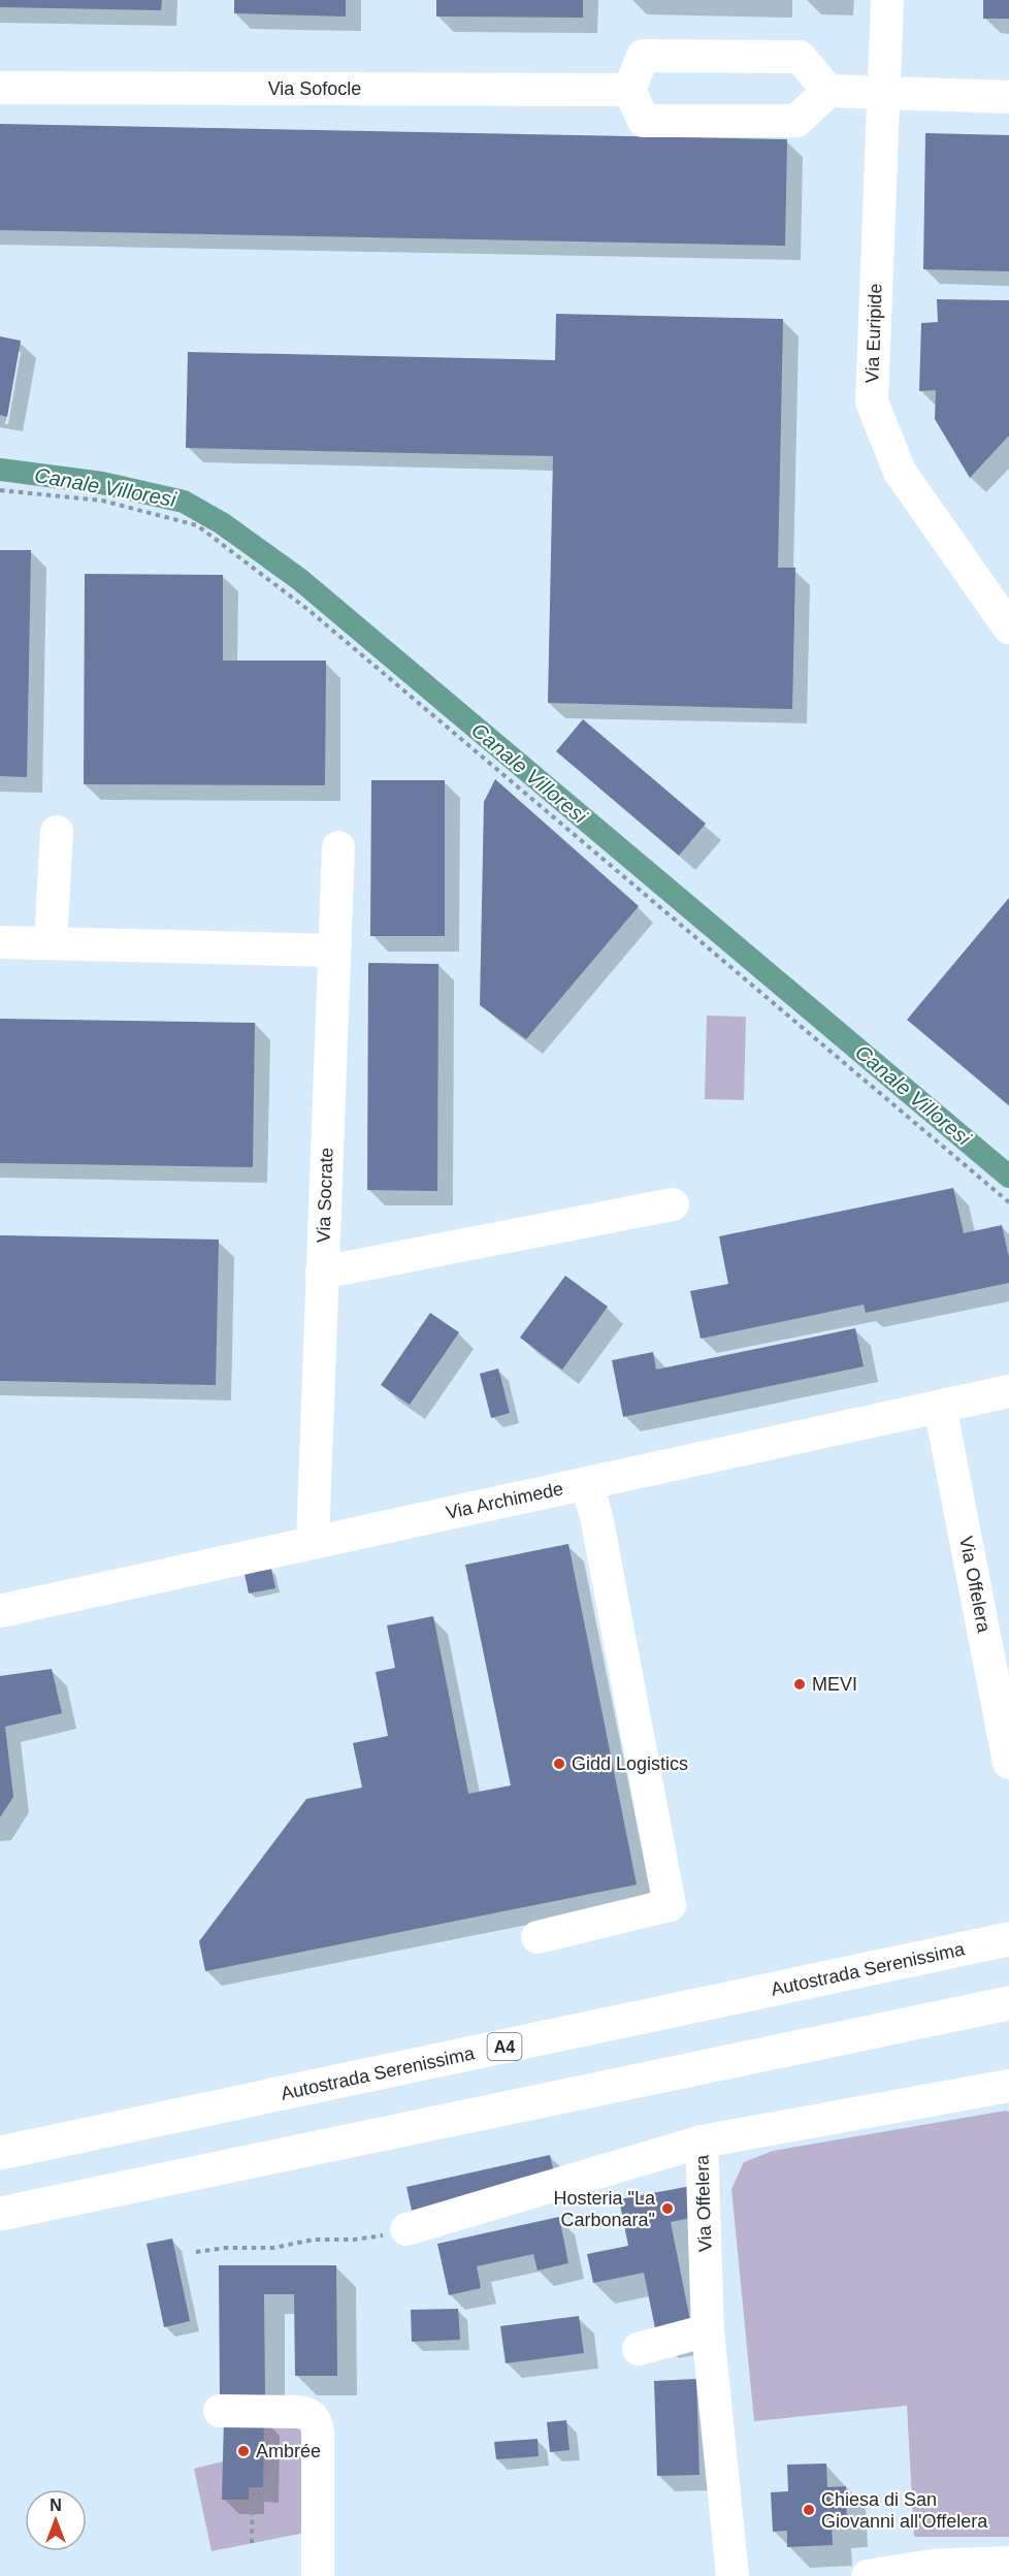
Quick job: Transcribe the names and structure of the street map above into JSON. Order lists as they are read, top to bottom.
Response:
{
  "streets": {
    "highway": ["Autostrada Serenissima", "A4"],
    "street": [
      "Via Sofocle",
      "Via Euripide",
      "Via Socrate",
      "Via Archimede",
      "Via Offelera"
    ]
  },
  "crossings": [
    ["Via Socrate", "Via Archimede"],
    ["Via Archimede", "Via Offelera"]
  ],
  "water": ["Canale Villoresi"],
  "places": [
    "MEVI",
    "Gidd Logistics",
    "Hosteria \"La Carbonara\"",
    "Ambrée",
    "Chiesa di San Giovanni all'Offelera"
  ],
  "north": "top"
}
